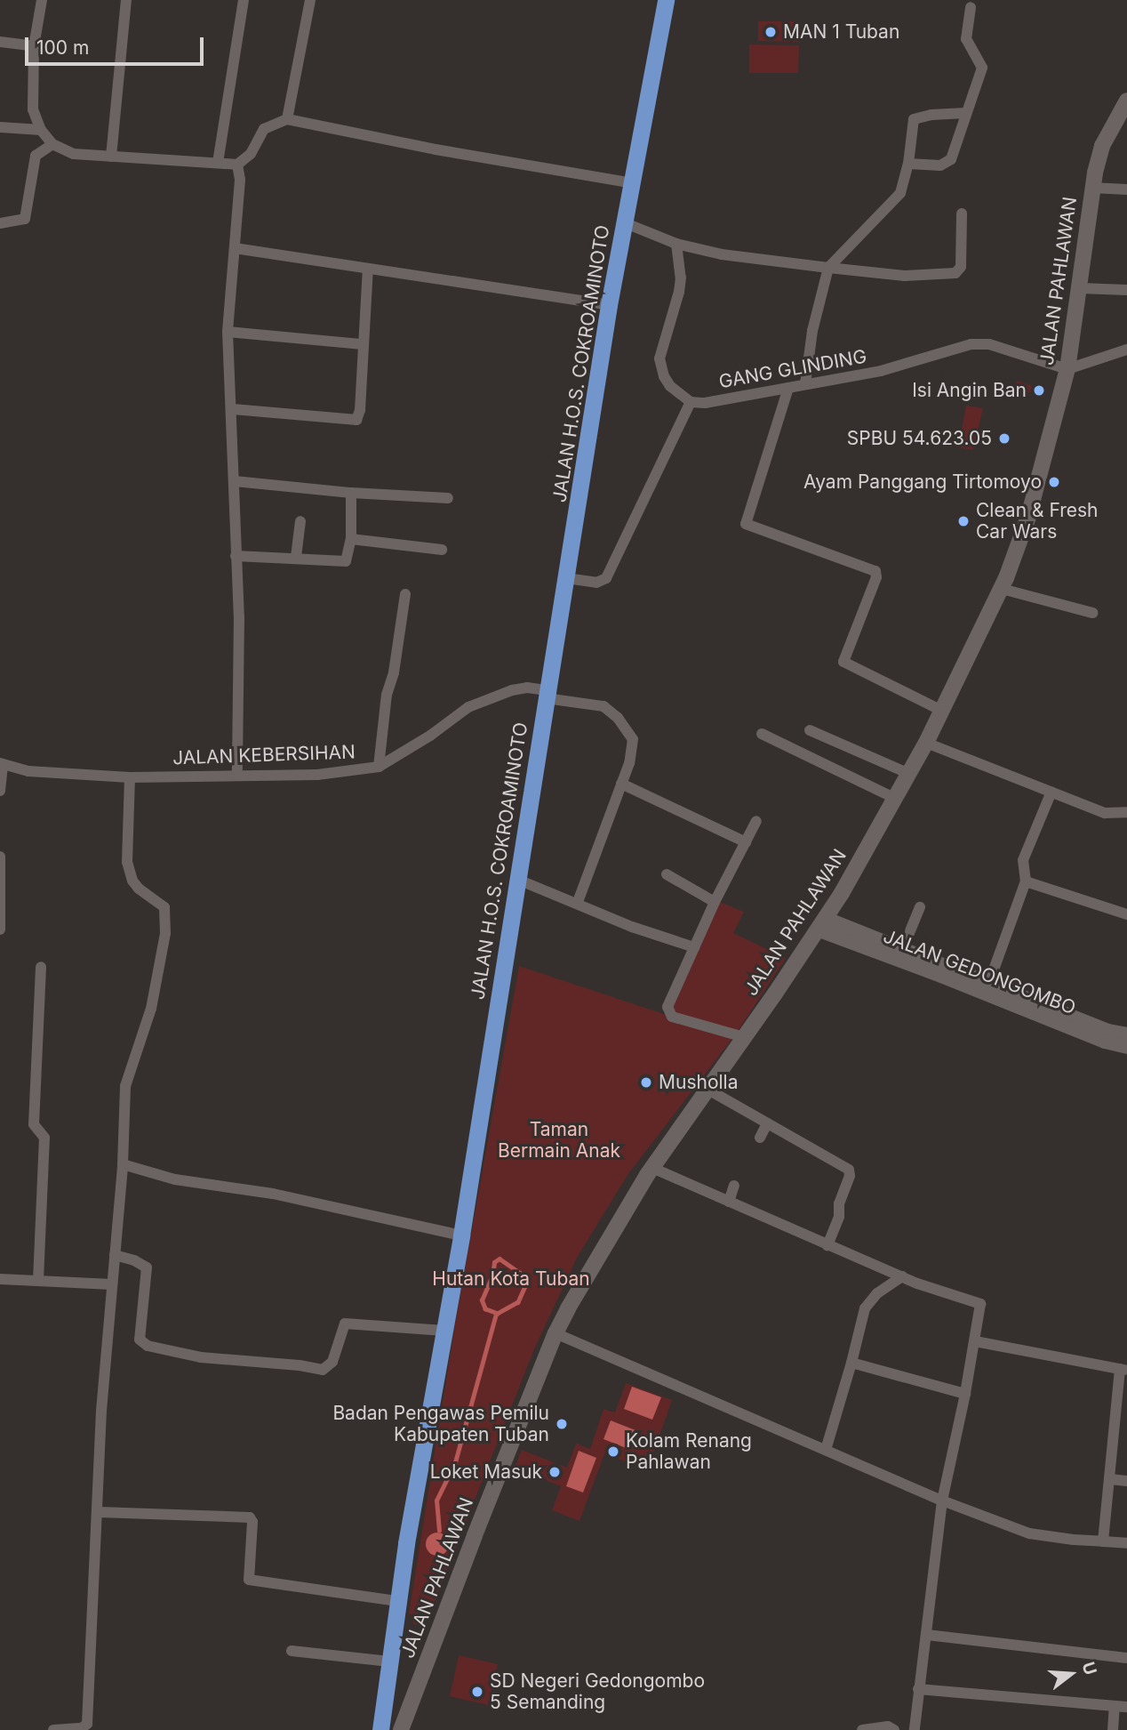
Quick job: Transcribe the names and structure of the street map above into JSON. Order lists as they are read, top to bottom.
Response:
{
  "streets": {
    "highway": ["JALAN H.O.S. COKROAMINOTO"],
    "main road": ["JALAN PAHLAWAN"],
    "street": ["GANG GLINDING", "JALAN KEBERSIHAN", "JALAN GEDONGOMBO"]
  },
  "crossings": [
    ["JALAN PAHLAWAN", "GANG GLINDING"],
    ["JALAN PAHLAWAN", "JALAN GEDONGOMBO"],
    ["JALAN H.O.S. COKROAMINOTO", "JALAN KEBERSIHAN"]
  ],
  "parks": ["Taman Bermain Anak", "Hutan Kota Tuban"],
  "places": [
    "MAN 1 Tuban",
    "Isi Angin Ban",
    "SPBU 54.623.05",
    "Ayam Panggang Tirtomoyo",
    "Clean & Fresh Car Wars",
    "Musholla",
    "Badan Pengawas Pemilu Kabupaten Tuban",
    "Kolam Renang Pahlawan",
    "Loket Masuk",
    "SD Negeri Gedongombo 5 Semanding"
  ],
  "scale_bar": "100 m",
  "north": "right"
}
